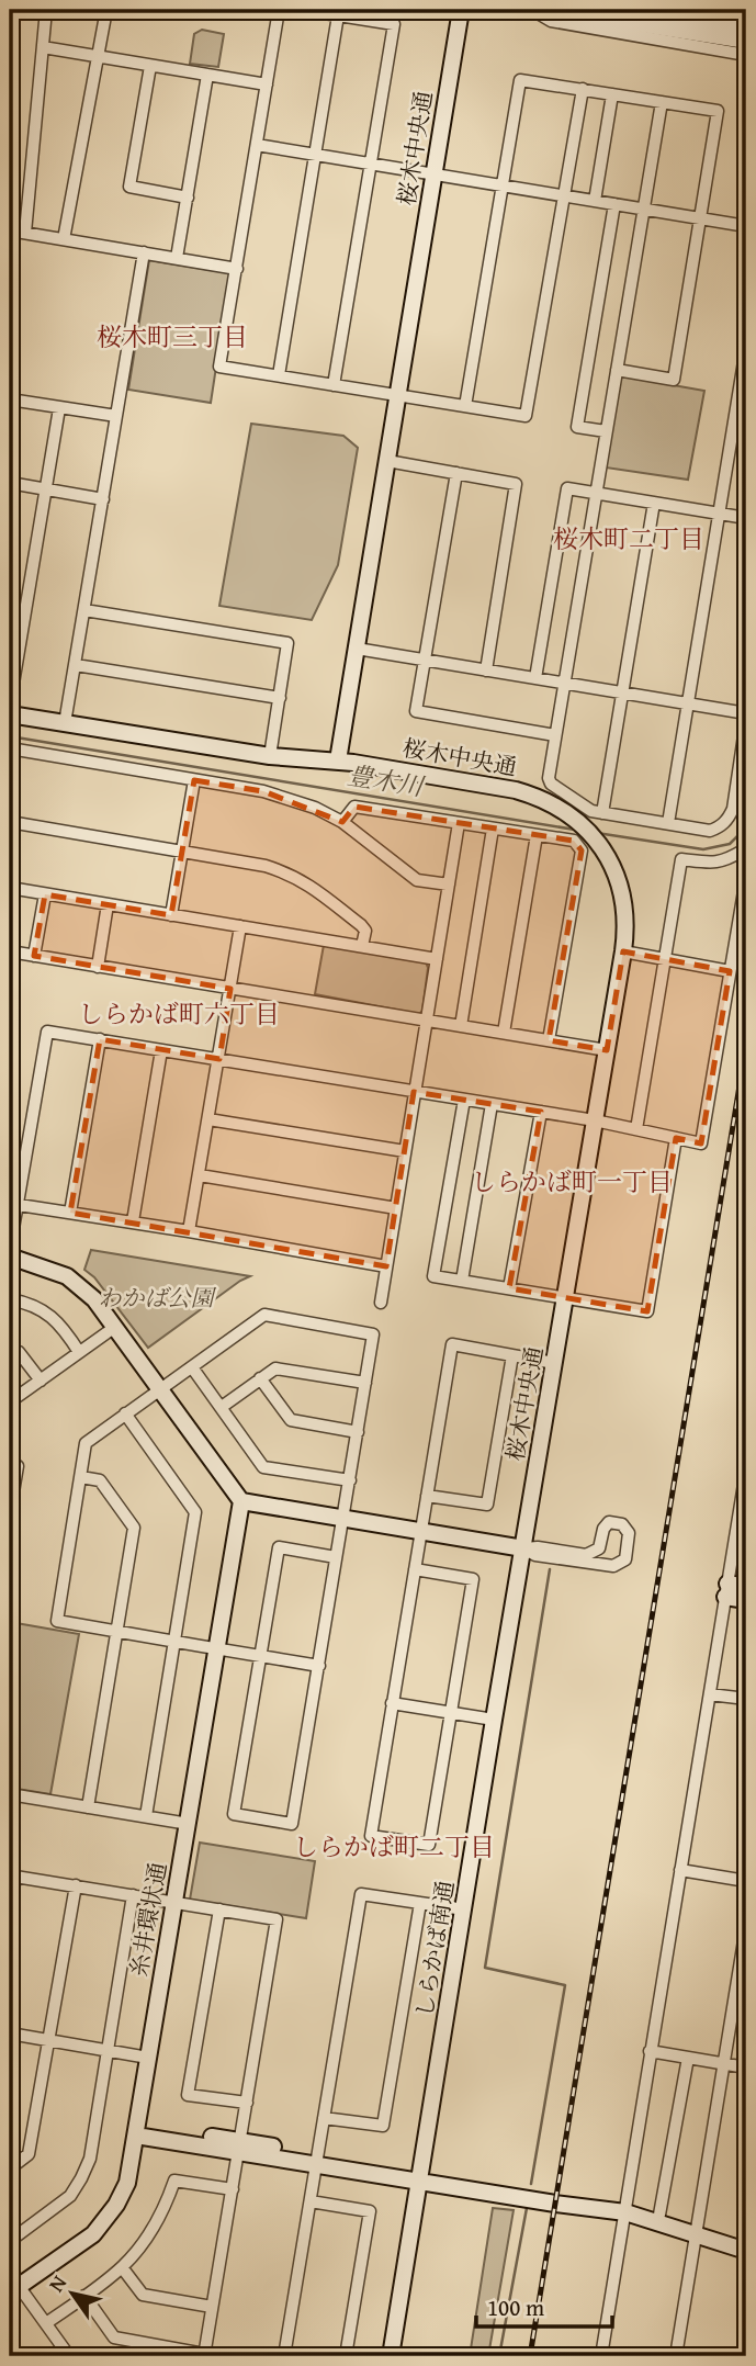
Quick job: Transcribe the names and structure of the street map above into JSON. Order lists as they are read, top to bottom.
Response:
{
  "streets": {
    "street": ["桜木中央通", "糸井環状通", "しらかば南通"]
  },
  "crossings": [
    ["桜木中央通", "しらかば南通"]
  ],
  "districts": [
    "桜木町三丁目",
    "桜木町二丁目",
    "しらかば町六丁目",
    "しらかば町一丁目",
    "しらかば町二丁目"
  ],
  "water": ["豊木川"],
  "parks": ["わかば公園"],
  "scale_bar": "100 m",
  "north": "top left"
}
